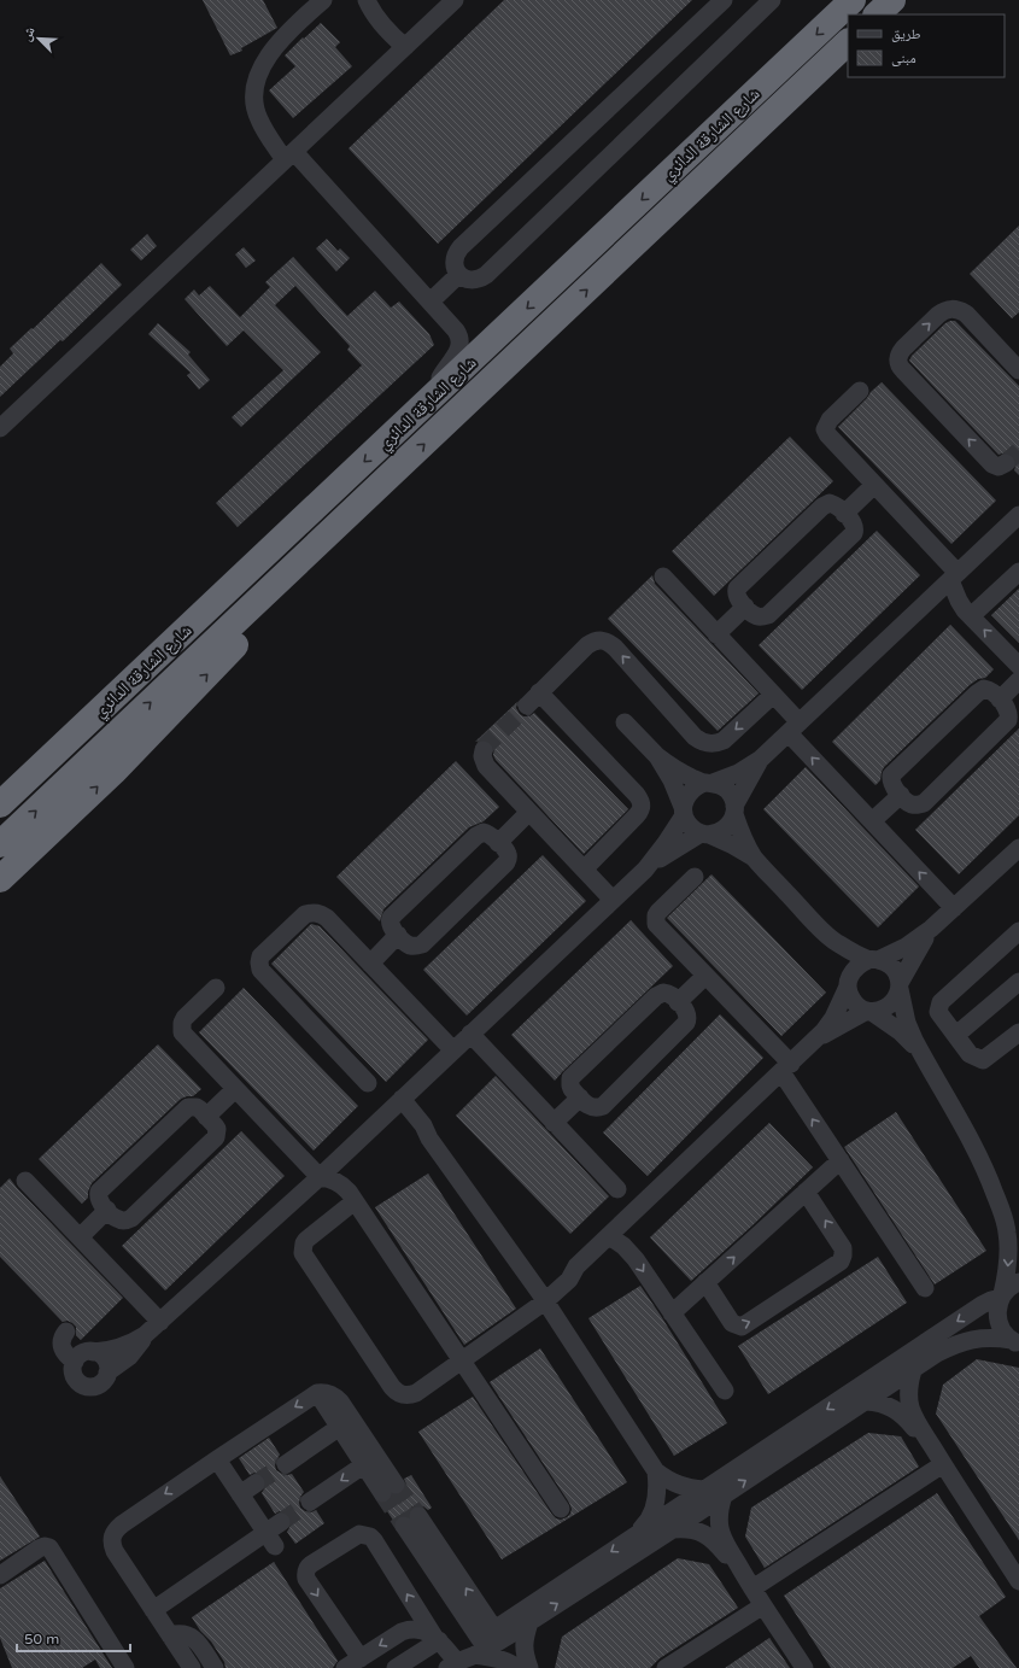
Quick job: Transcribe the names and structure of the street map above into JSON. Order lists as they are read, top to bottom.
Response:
{
  "streets": {
    "highway": ["شارع الشارقة الدائري"]
  },
  "legend": ["طريق", "مبنى"],
  "scale_bar": "50 m",
  "north": "top left"
}
